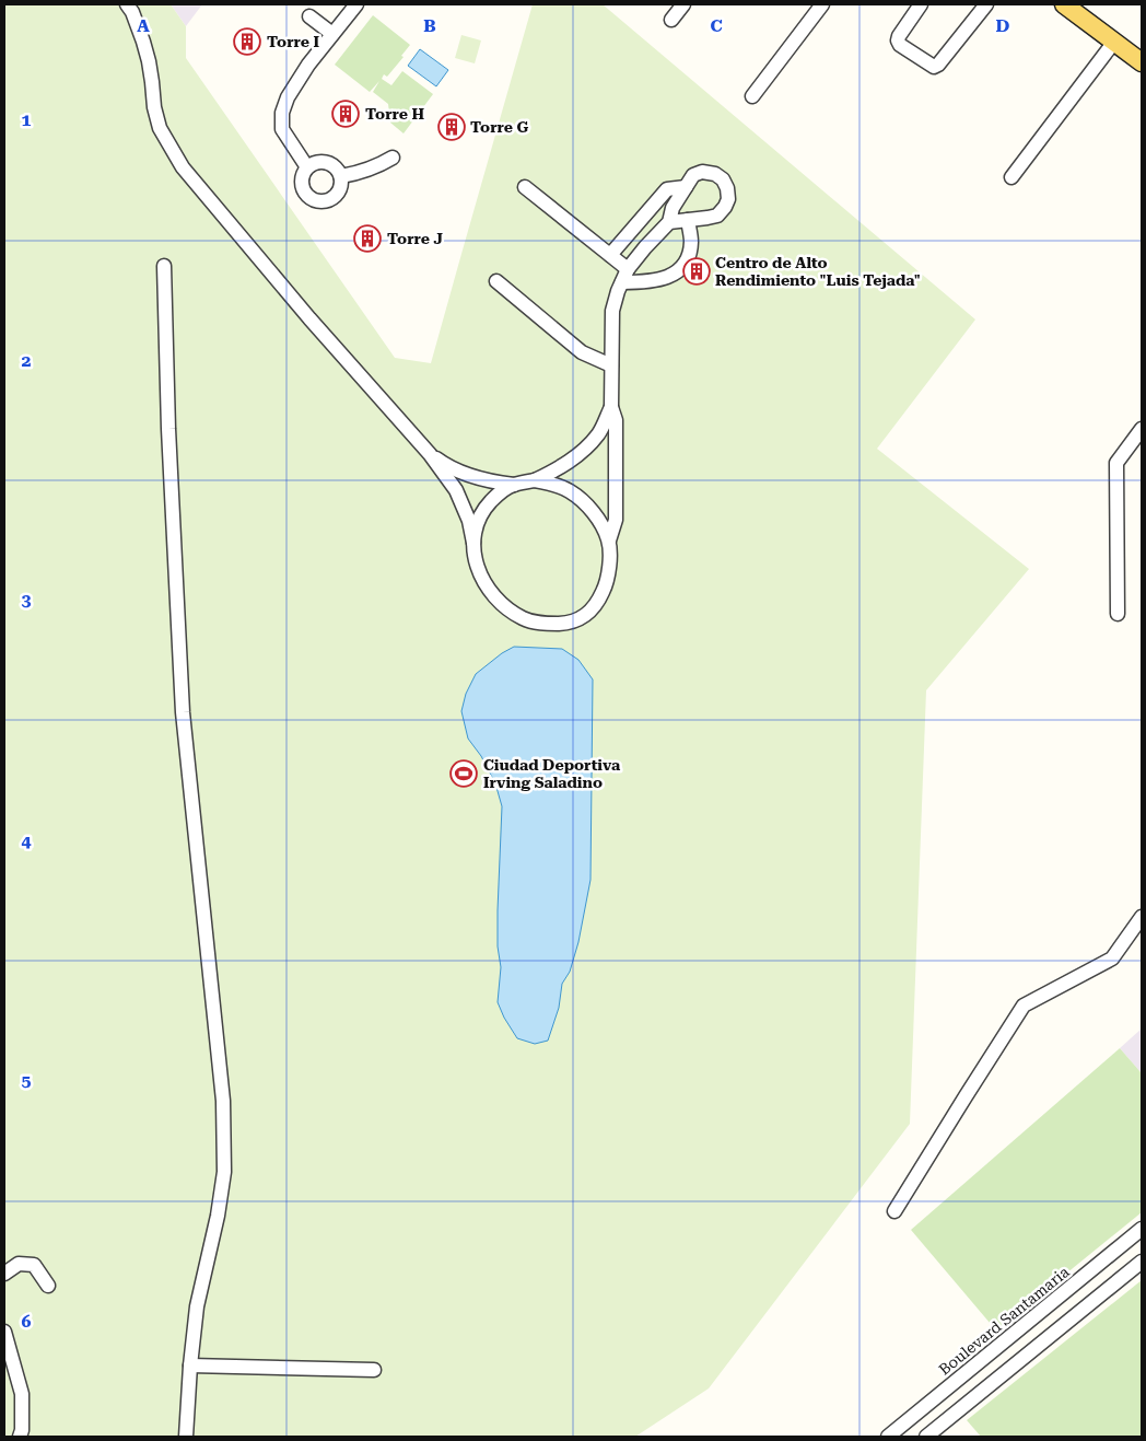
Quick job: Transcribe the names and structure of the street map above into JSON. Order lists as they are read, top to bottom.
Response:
{
  "streets": {
    "street": ["Boulevard Santamaria"]
  },
  "places": {
    "building": [
      "Torre I",
      "Torre H",
      "Torre G",
      "Torre J",
      "Centro de Alto Rendimiento \"Luis Tejada\""
    ],
    "sports": ["Ciudad Deportiva Irving Saladino"]
  },
  "grid": {
    "columns": [
      "A",
      "B",
      "C",
      "D"
    ],
    "rows": [
      "1",
      "2",
      "3",
      "4",
      "5",
      "6"
    ]
  }
}
